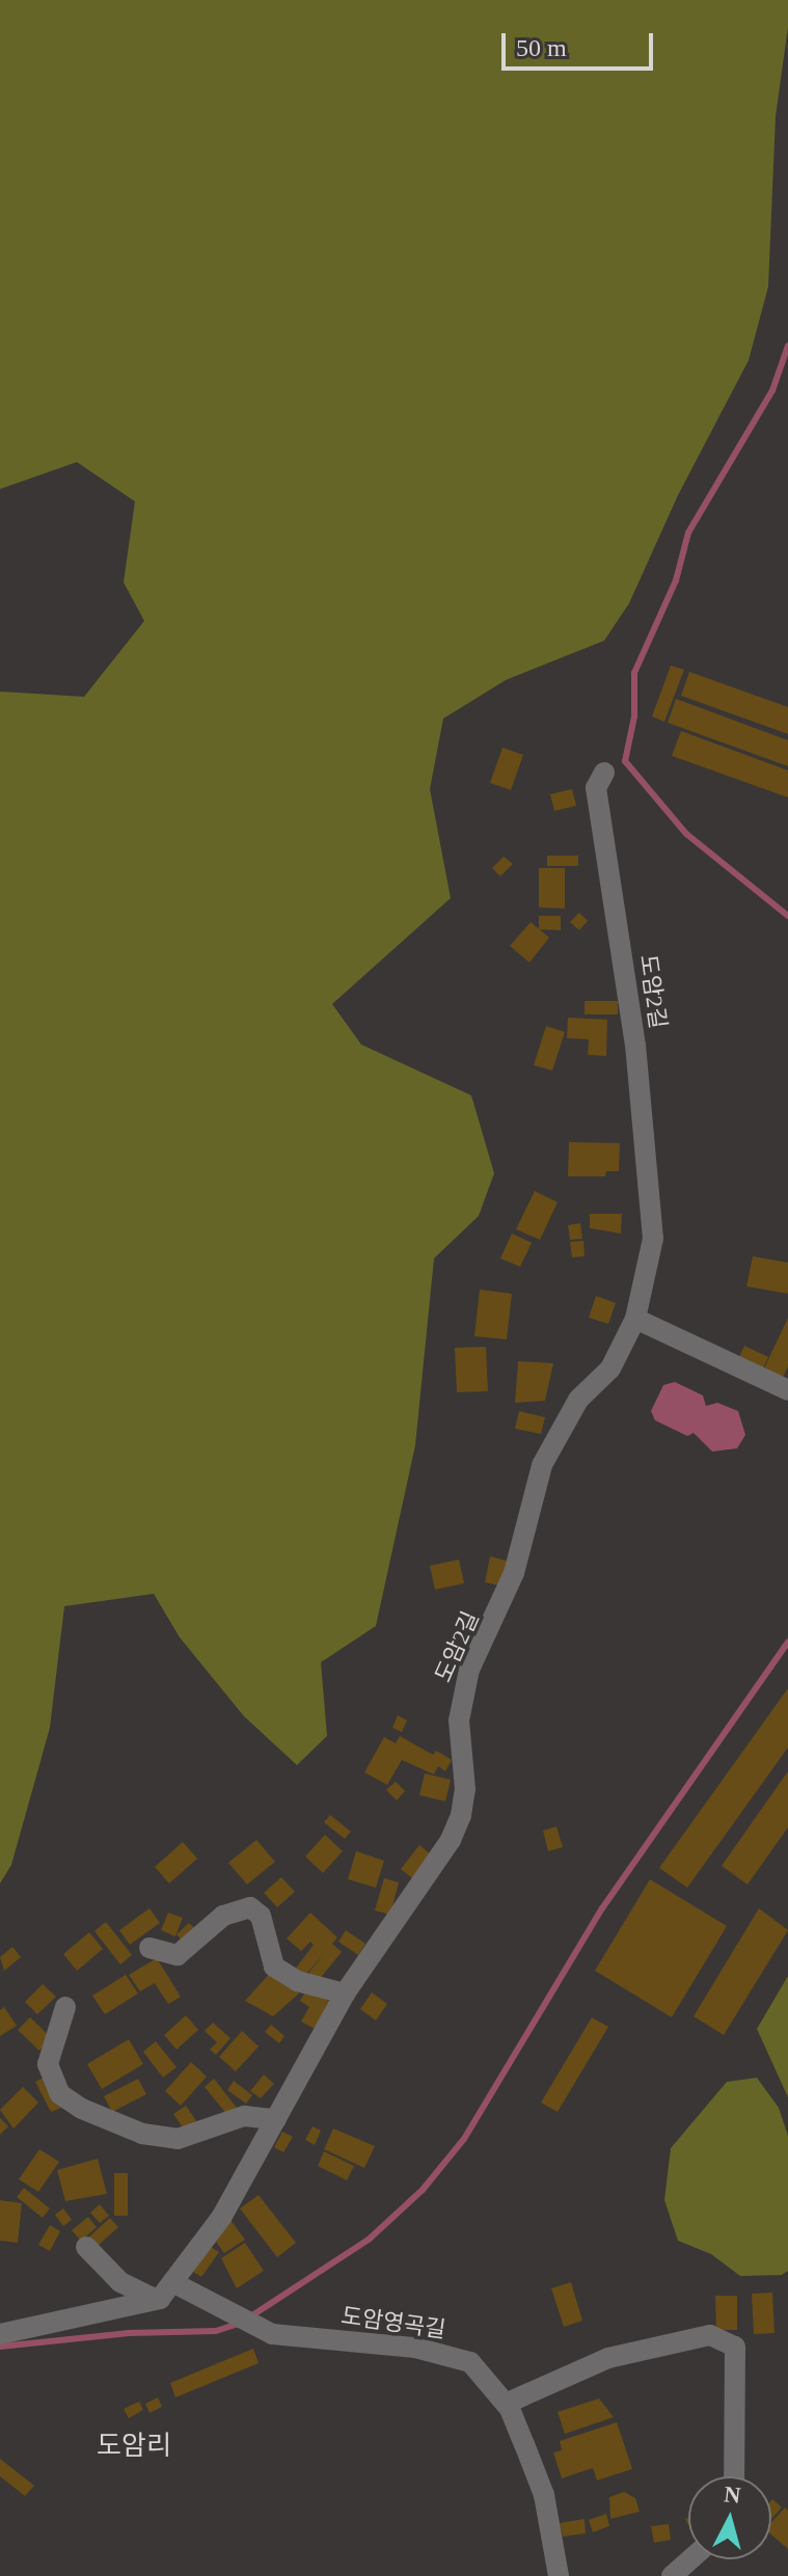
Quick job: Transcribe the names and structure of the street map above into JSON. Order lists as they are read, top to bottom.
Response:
{
  "streets": {
    "street": ["도암2길", "도암영곡길"]
  },
  "crossings": [
    ["도암2길", "도암영곡길"]
  ],
  "districts": ["도암리"],
  "scale_bar": "50 m",
  "north": "top"
}
